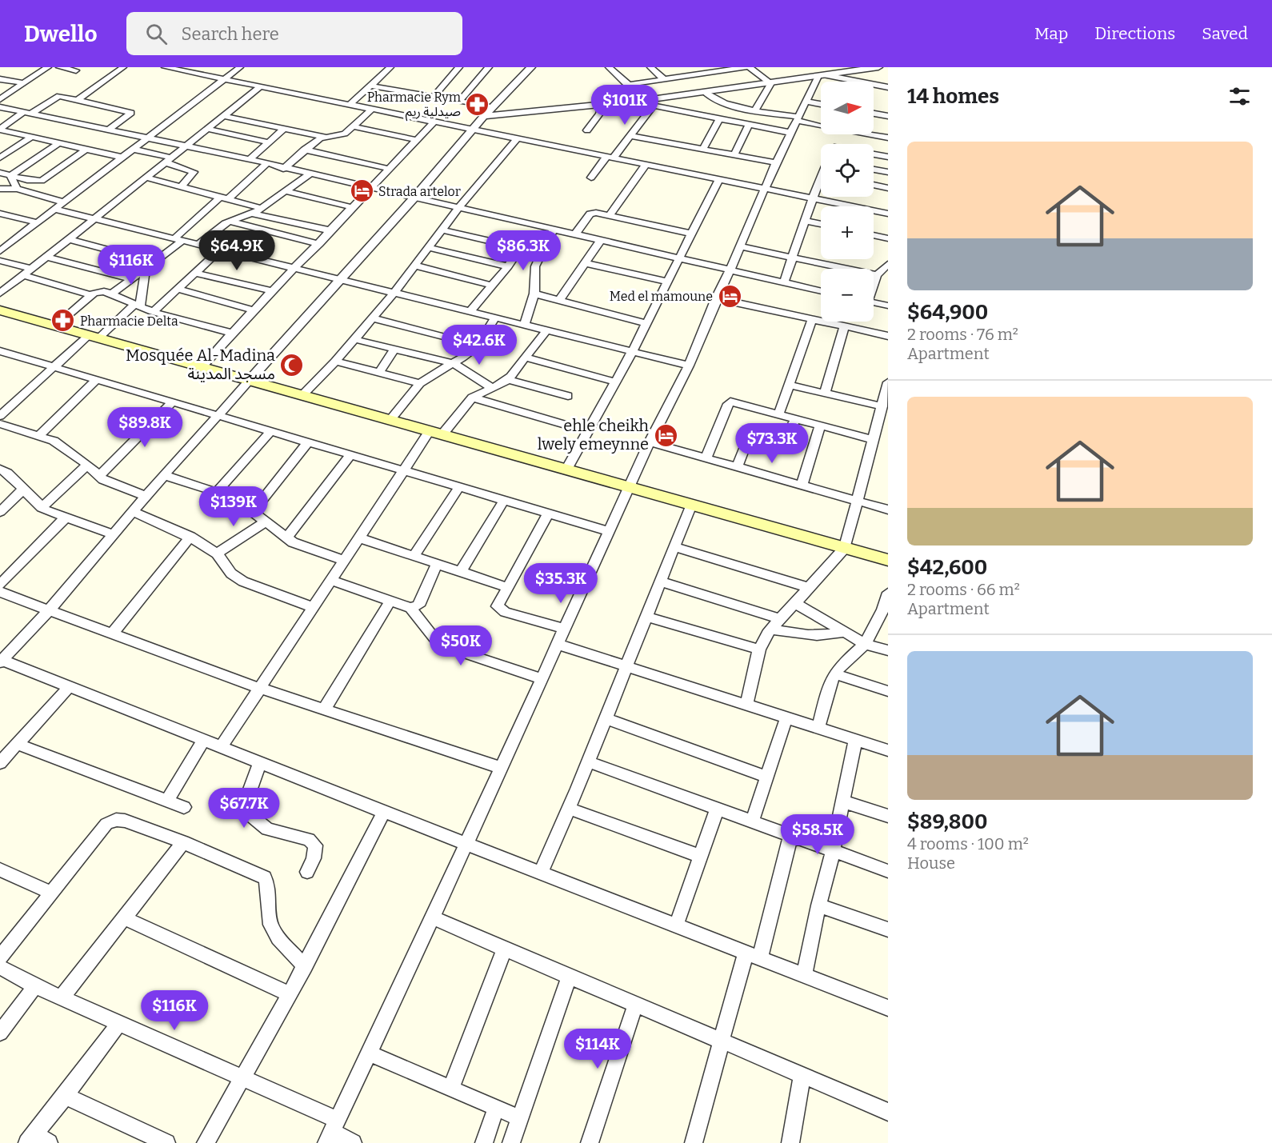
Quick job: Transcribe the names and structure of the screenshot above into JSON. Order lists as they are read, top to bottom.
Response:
{
  "places": {
    "pharmacy": ["Pharmacie Rym صيدلية ريم", "Pharmacie Delta"],
    "hotel": ["Strada artelor", "Med el mamoune", "ehle cheikh lwely emeynne"],
    "mosque": ["Mosquée Al-Madina مسجد المدينة"]
  },
  "north": "right",
  "page": {
    "header": "Dwello",
    "search": "Search here",
    "nav": ["Map", "Directions", "Saved"],
    "heading": "14 homes",
    "map_buttons": ["+", "−"],
    "price": [
      "$101K",
      "$64.9K",
      "$86.3K",
      "$116K",
      "$42.6K",
      "$89.8K",
      "$73.3K",
      "$139K",
      "$35.3K",
      "$50K",
      "$67.7K",
      "$58.5K",
      "$116K",
      "$114K"
    ],
    "list": [
      {
        "name": "$64,900",
        "note": "2 rooms · 76 m² · Apartment"
      },
      {
        "name": "$42,600",
        "note": "2 rooms · 66 m² · Apartment"
      },
      {
        "name": "$89,800",
        "note": "4 rooms · 100 m² · House"
      }
    ]
  }
}
